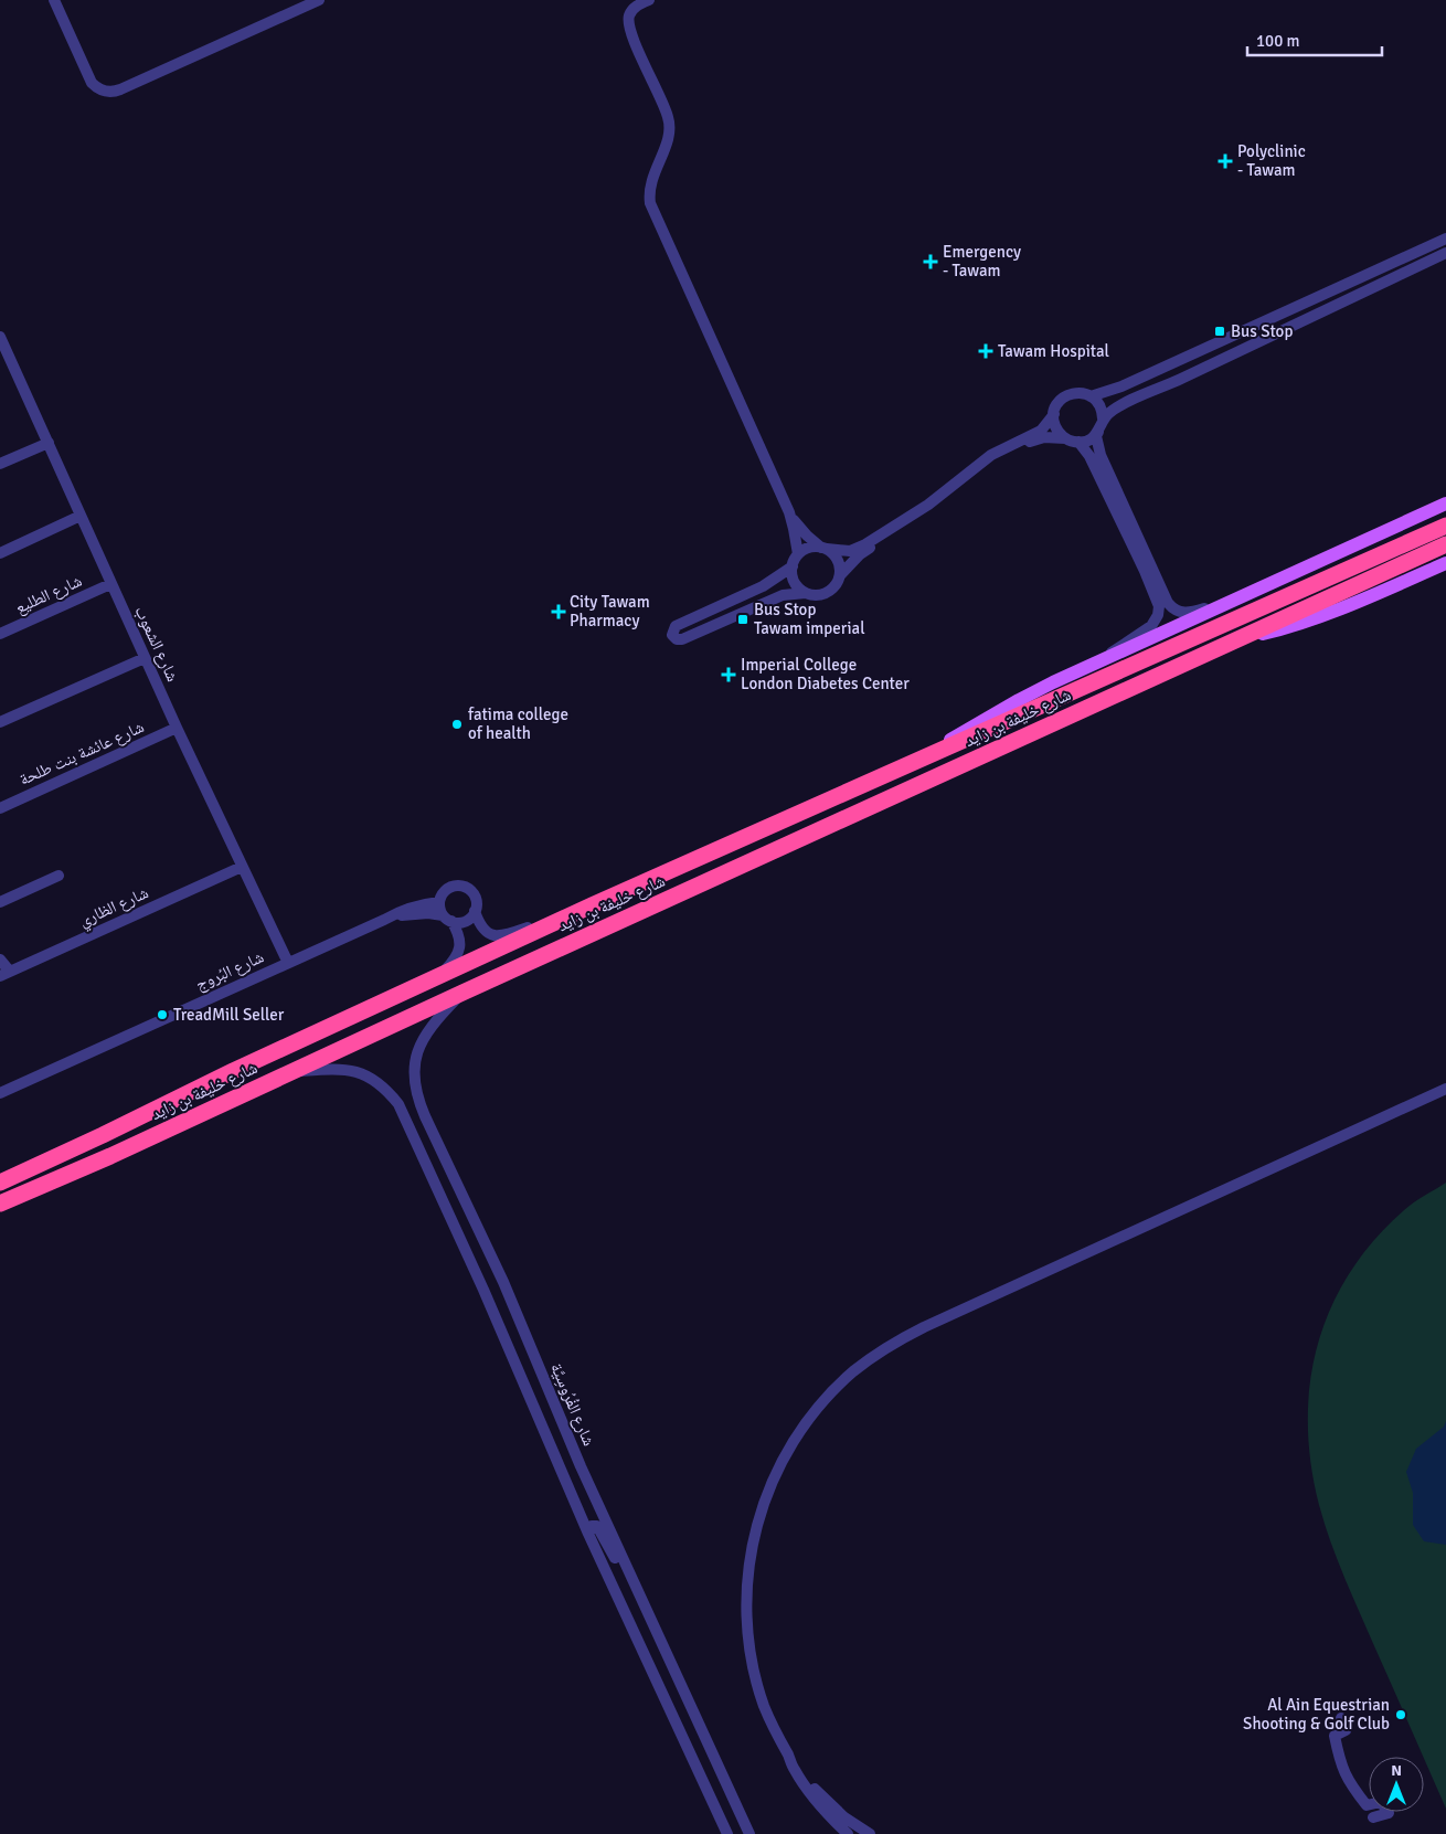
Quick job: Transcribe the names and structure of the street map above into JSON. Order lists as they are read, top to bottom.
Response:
{
  "streets": {
    "highway": ["شارع خليفة بن زايد"],
    "street": [
      "شارع الطليع",
      "شارع الشعوب",
      "شارع عائشة بنت طلحة",
      "شارع الظاري",
      "شارع البُروج",
      "شارع الفُرُوسِيَّة"
    ]
  },
  "crossings": [
    ["شارع الطليع", "شارع الشعوب"],
    ["شارع الشعوب", "شارع عائشة بنت طلحة"],
    ["شارع الشعوب", "شارع الظاري"],
    ["شارع الشعوب", "شارع البُروج"],
    ["شارع خليفة بن زايد", "شارع الفُرُوسِيَّة"]
  ],
  "places": {
    "health": [
      "Polyclinic - Tawam",
      "Emergency - Tawam",
      "Tawam Hospital",
      "City Tawam Pharmacy",
      "Imperial College London Diabetes Center"
    ],
    "transit": ["Bus Stop", "Bus Stop Tawam imperial"],
    "other": ["fatima college of health", "TreadMill Seller", "Al Ain Equestrian Shooting & Golf Club"]
  },
  "scale_bar": "100 m",
  "north": "top"
}
